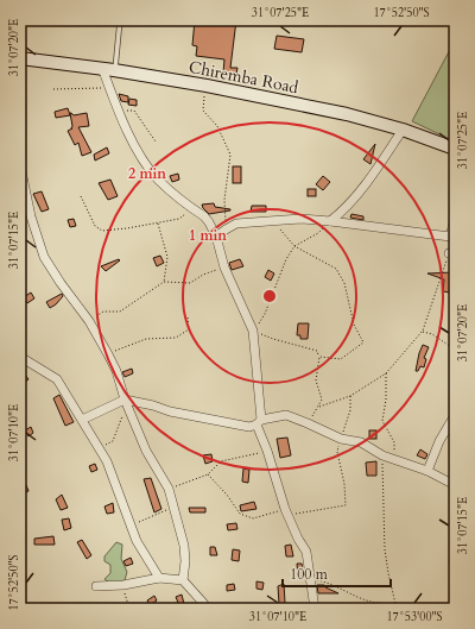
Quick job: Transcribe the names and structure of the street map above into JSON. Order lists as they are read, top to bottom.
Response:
{
  "streets": {
    "main road": ["Chiremba Road"]
  },
  "scale_bar": "100 m",
  "coordinates": [
    "31°07'25\"E",
    "17°52'50\"S",
    "31°07'20\"E",
    "31°07'15\"E",
    "31°07'10\"E",
    "17°53'00\"S"
  ],
  "rings": ["2 min", "1 min"]
}
